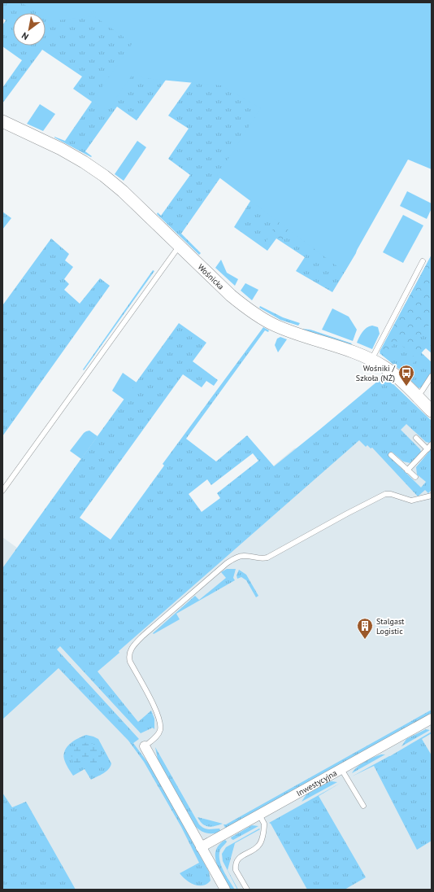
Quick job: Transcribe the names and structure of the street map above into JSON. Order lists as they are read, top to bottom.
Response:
{
  "streets": {
    "street": ["Wośnicka", "Inwestycyjna"]
  },
  "places": {
    "bus stop": ["Wośniki / Szkoła (NŻ)"],
    "building": ["Stalgast Logistic"]
  },
  "north": "bottom left"
}
